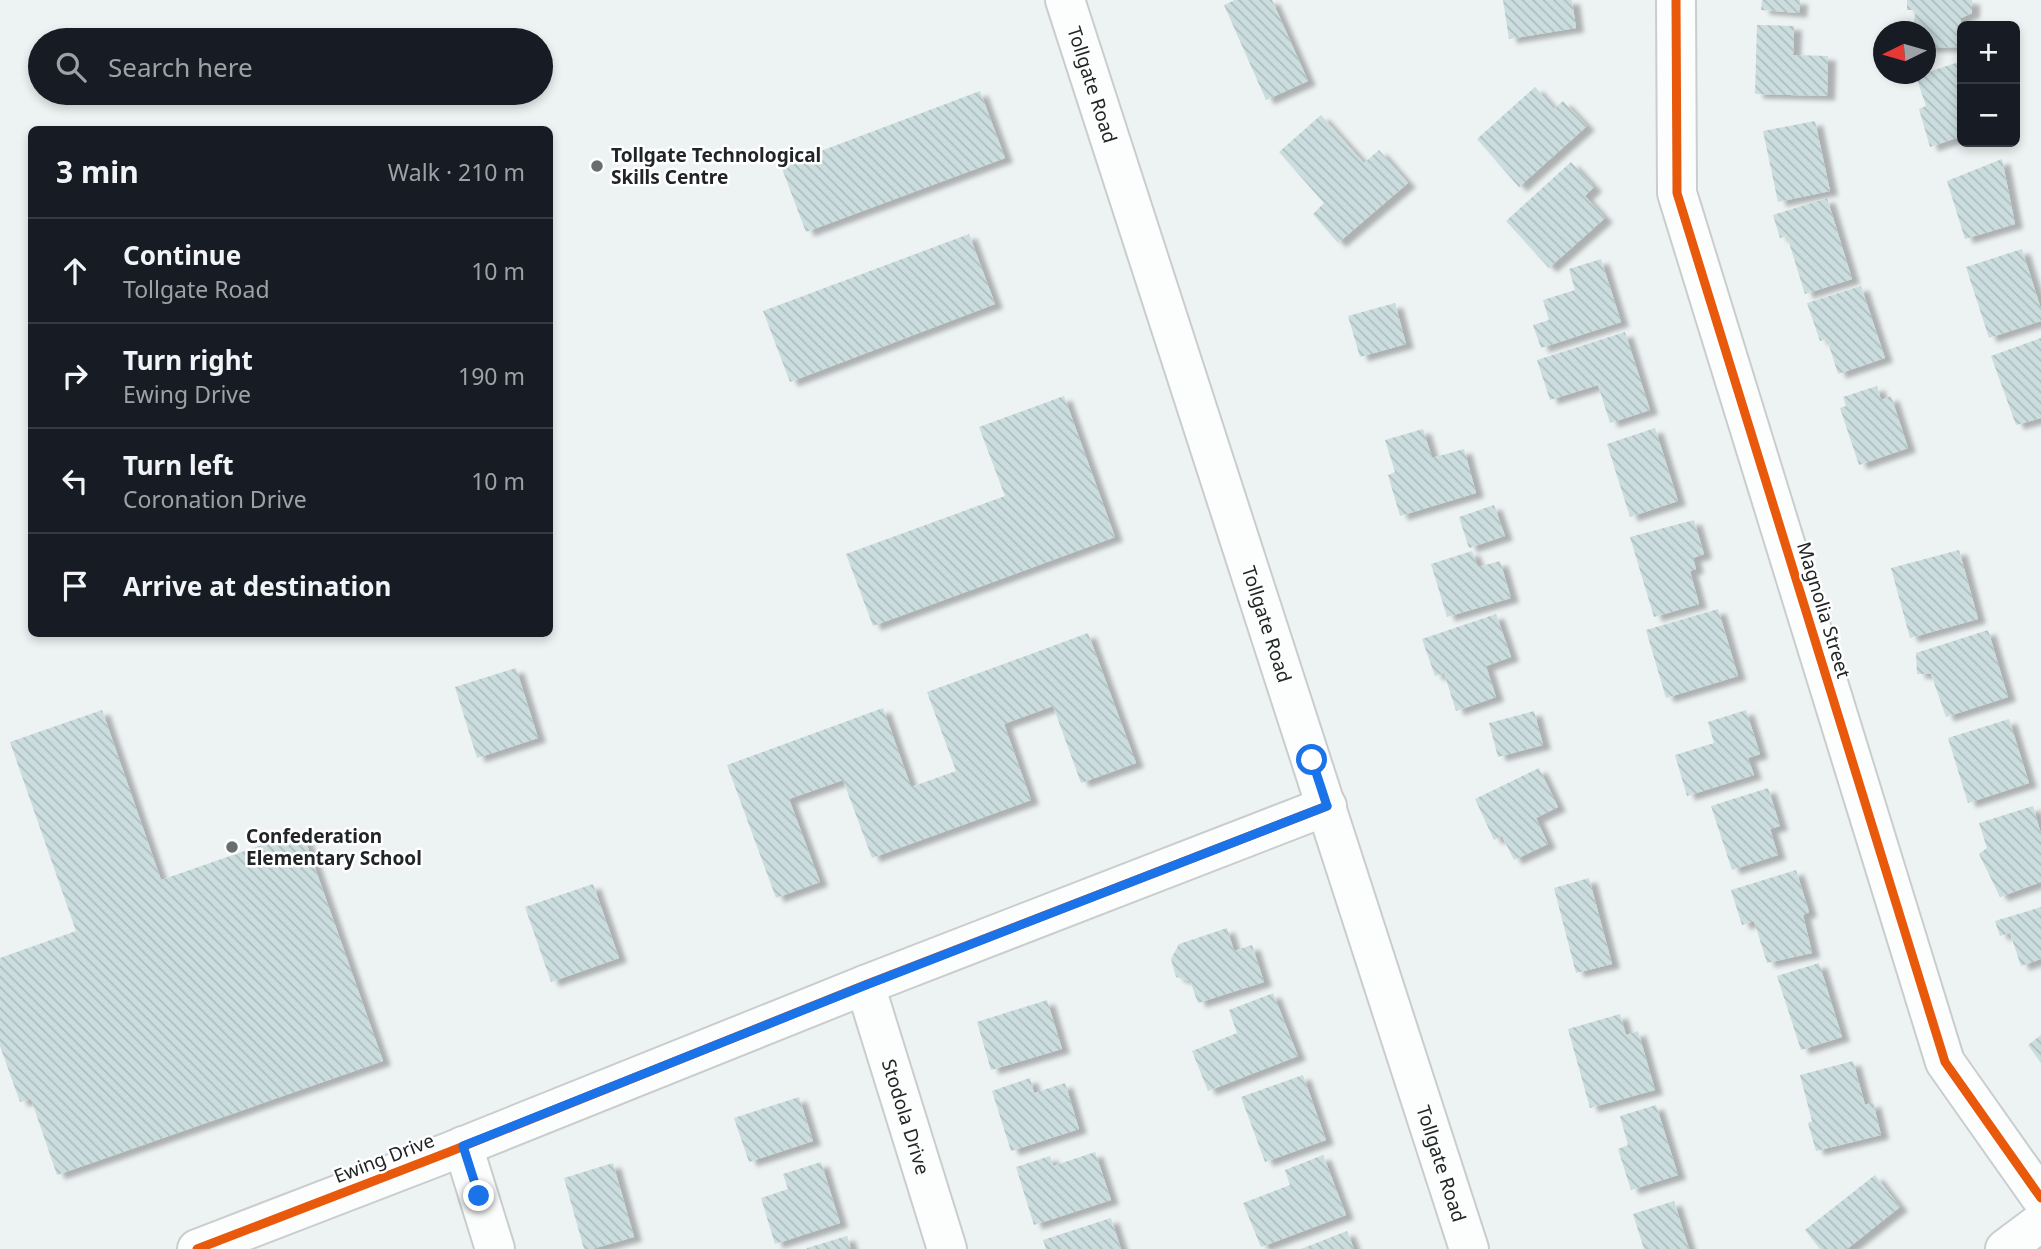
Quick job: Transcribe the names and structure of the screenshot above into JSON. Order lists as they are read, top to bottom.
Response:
{
  "streets": {
    "street": [
      "Tollgate Road",
      "Magnolia Street",
      "Stodola Drive",
      "Ewing Drive"
    ]
  },
  "crossings": [
    ["Tollgate Road", "Ewing Drive"],
    ["Stodola Drive", "Ewing Drive"]
  ],
  "places": ["Tollgate Technological Skills Centre", "Confederation Elementary School"],
  "north": "left",
  "page": {
    "map_buttons": ["+", "−"],
    "search": "Search here",
    "heading": ["3 min", "Walk · 210 m"],
    "list": [
      ["Continue", "Tollgate Road", "10 m"],
      ["Turn right", "Ewing Drive", "190 m"],
      ["Turn left", "Coronation Drive", "10 m"],
      "Arrive at destination"
    ]
  }
}
